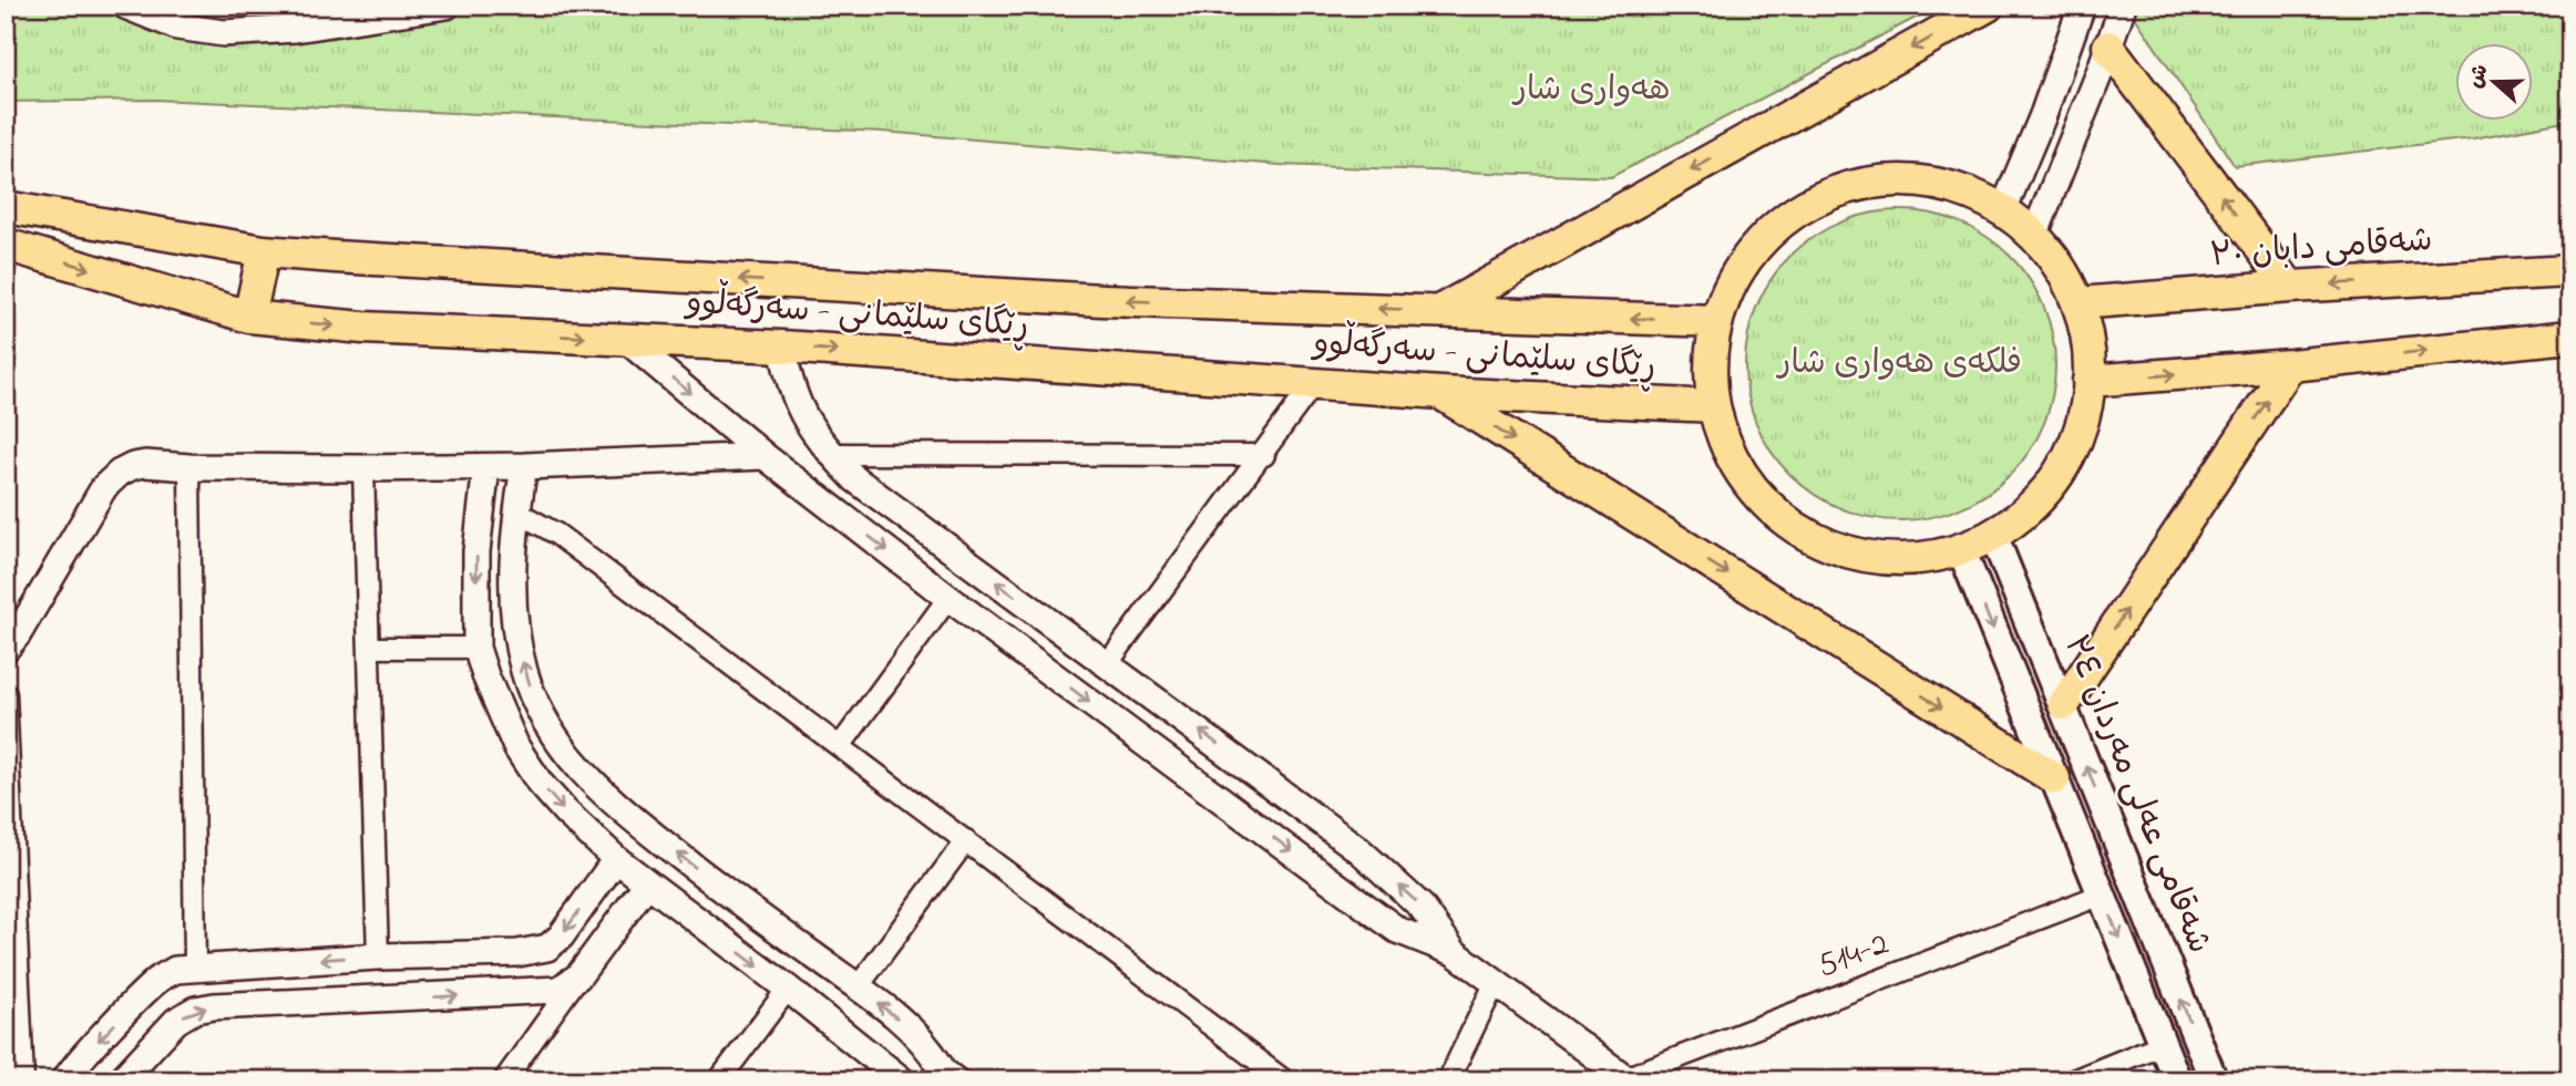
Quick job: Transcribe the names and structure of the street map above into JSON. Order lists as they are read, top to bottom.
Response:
{
  "streets": {
    "main road": ["شەقامی دابان ٣٠", "ڕێگای سلێمانی - سەرگەڵوو", "شەقامی عەلی مەردان ٣٤"],
    "street": ["514-2"]
  },
  "crossings": [
    ["شەقامی عەلی مەردان ٣٤", "514-2"]
  ],
  "parks": ["هەواری شار", "فلکەی هەواری شار"],
  "north": "left"
}
